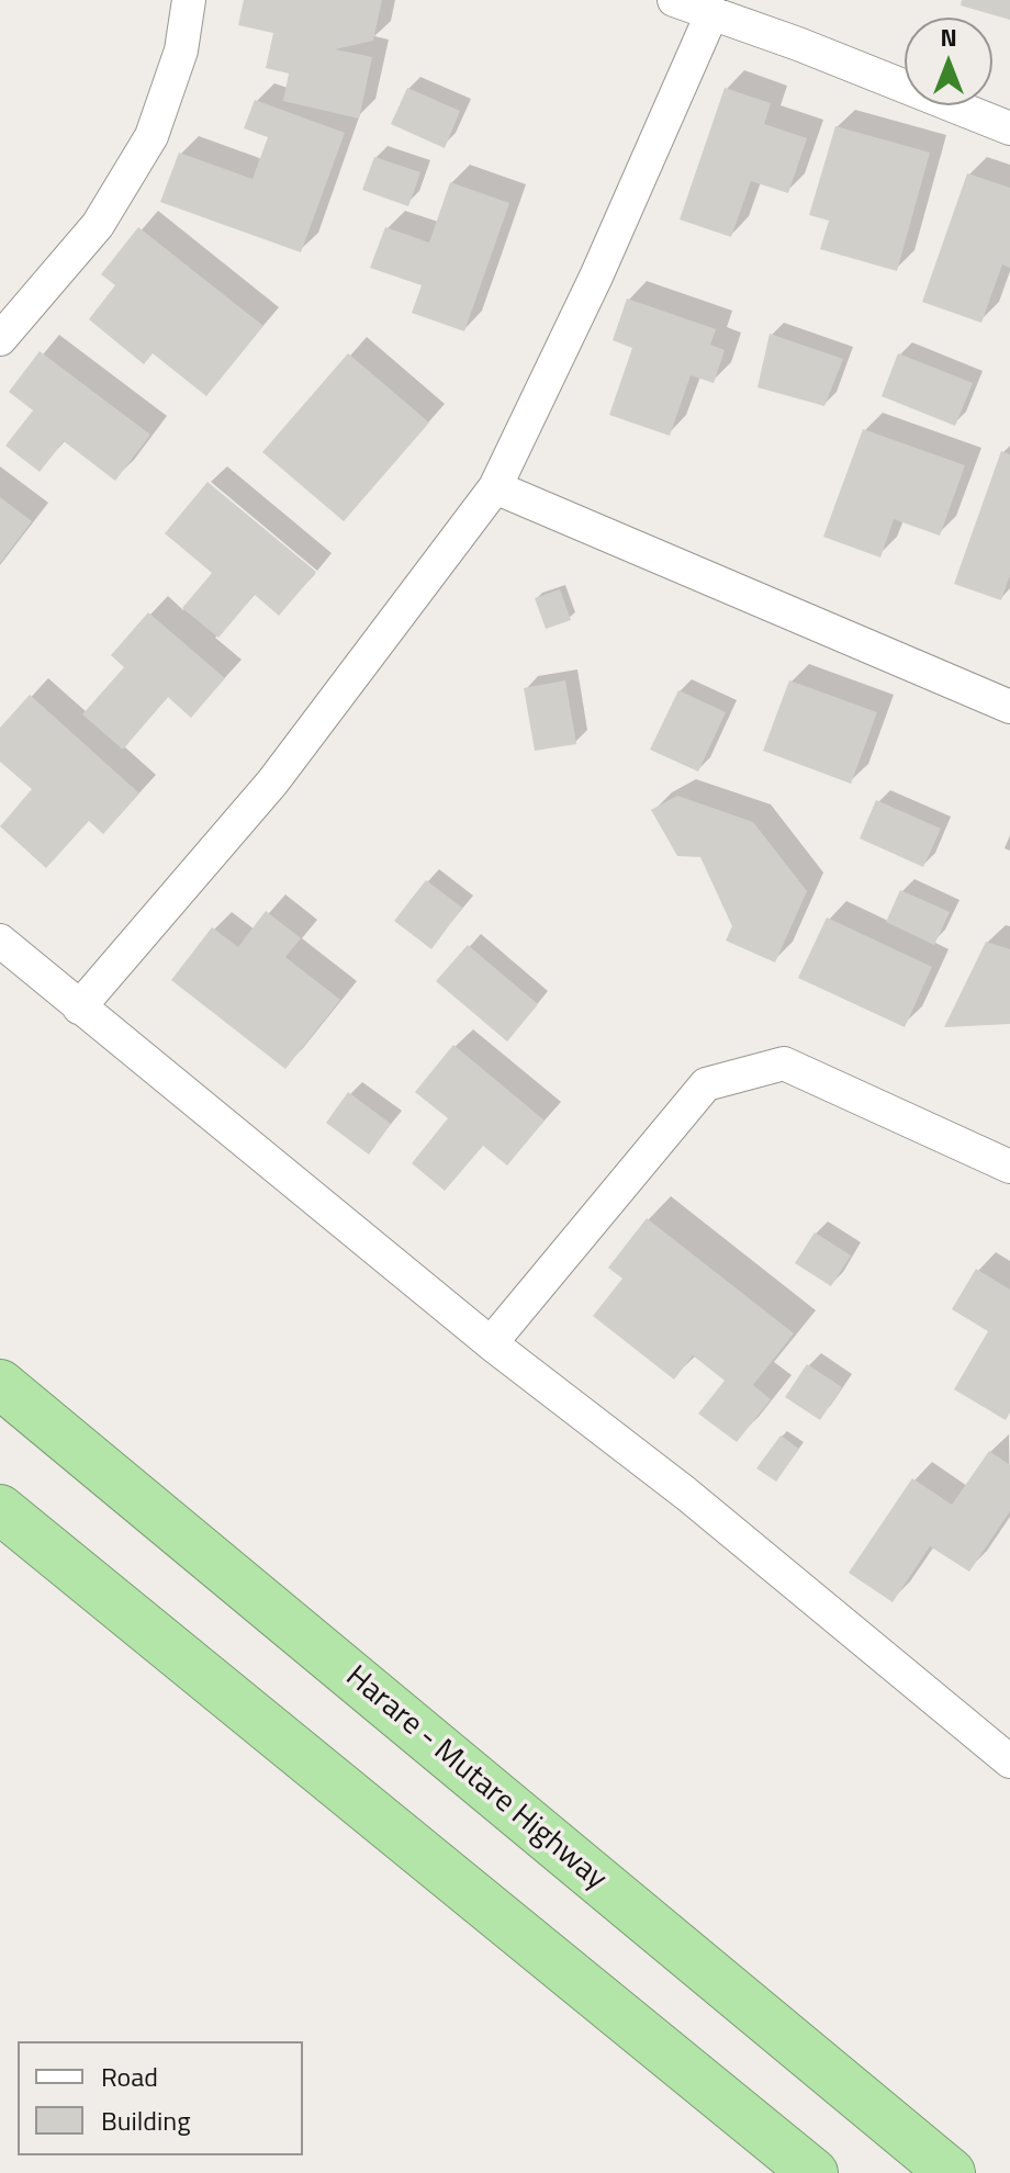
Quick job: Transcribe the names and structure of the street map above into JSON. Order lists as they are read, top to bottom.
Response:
{
  "streets": {
    "highway": ["Harare - Mutare Highway"]
  },
  "legend": ["Road", "Building"],
  "north": "top"
}
